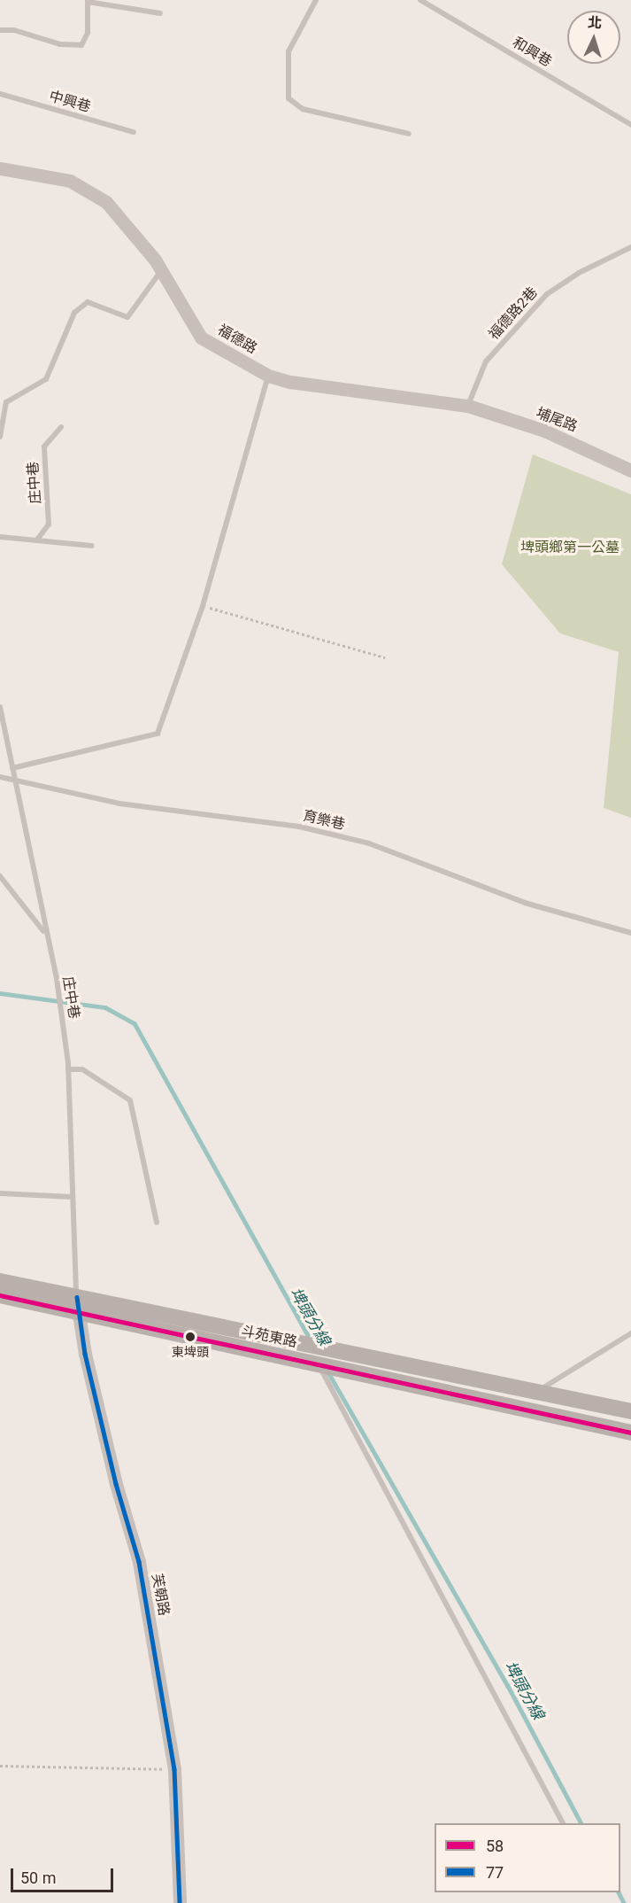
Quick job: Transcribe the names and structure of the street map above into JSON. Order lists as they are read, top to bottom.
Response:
{
  "streets": {
    "main road": ["斗苑東路"],
    "street": ["福德路", "埔尾路", "芙朝路"],
    "lane": [
      "和興巷",
      "中興巷",
      "福德路2巷",
      "庄中巷",
      "育樂巷"
    ]
  },
  "crossings": [
    ["福德路2巷", "福德路"],
    ["福德路2巷", "埔尾路"],
    ["福德路", "埔尾路"],
    ["庄中巷", "育樂巷"],
    ["庄中巷", "斗苑東路"],
    ["庄中巷", "芙朝路"],
    ["斗苑東路", "芙朝路"]
  ],
  "water": ["埤頭分線"],
  "parks": ["埤頭鄉第一公墓"],
  "places": ["東埤頭"],
  "lines": ["transit line 58", "transit line 77"],
  "legend": ["58", "77"],
  "scale_bar": "50 m",
  "north": "top"
}
